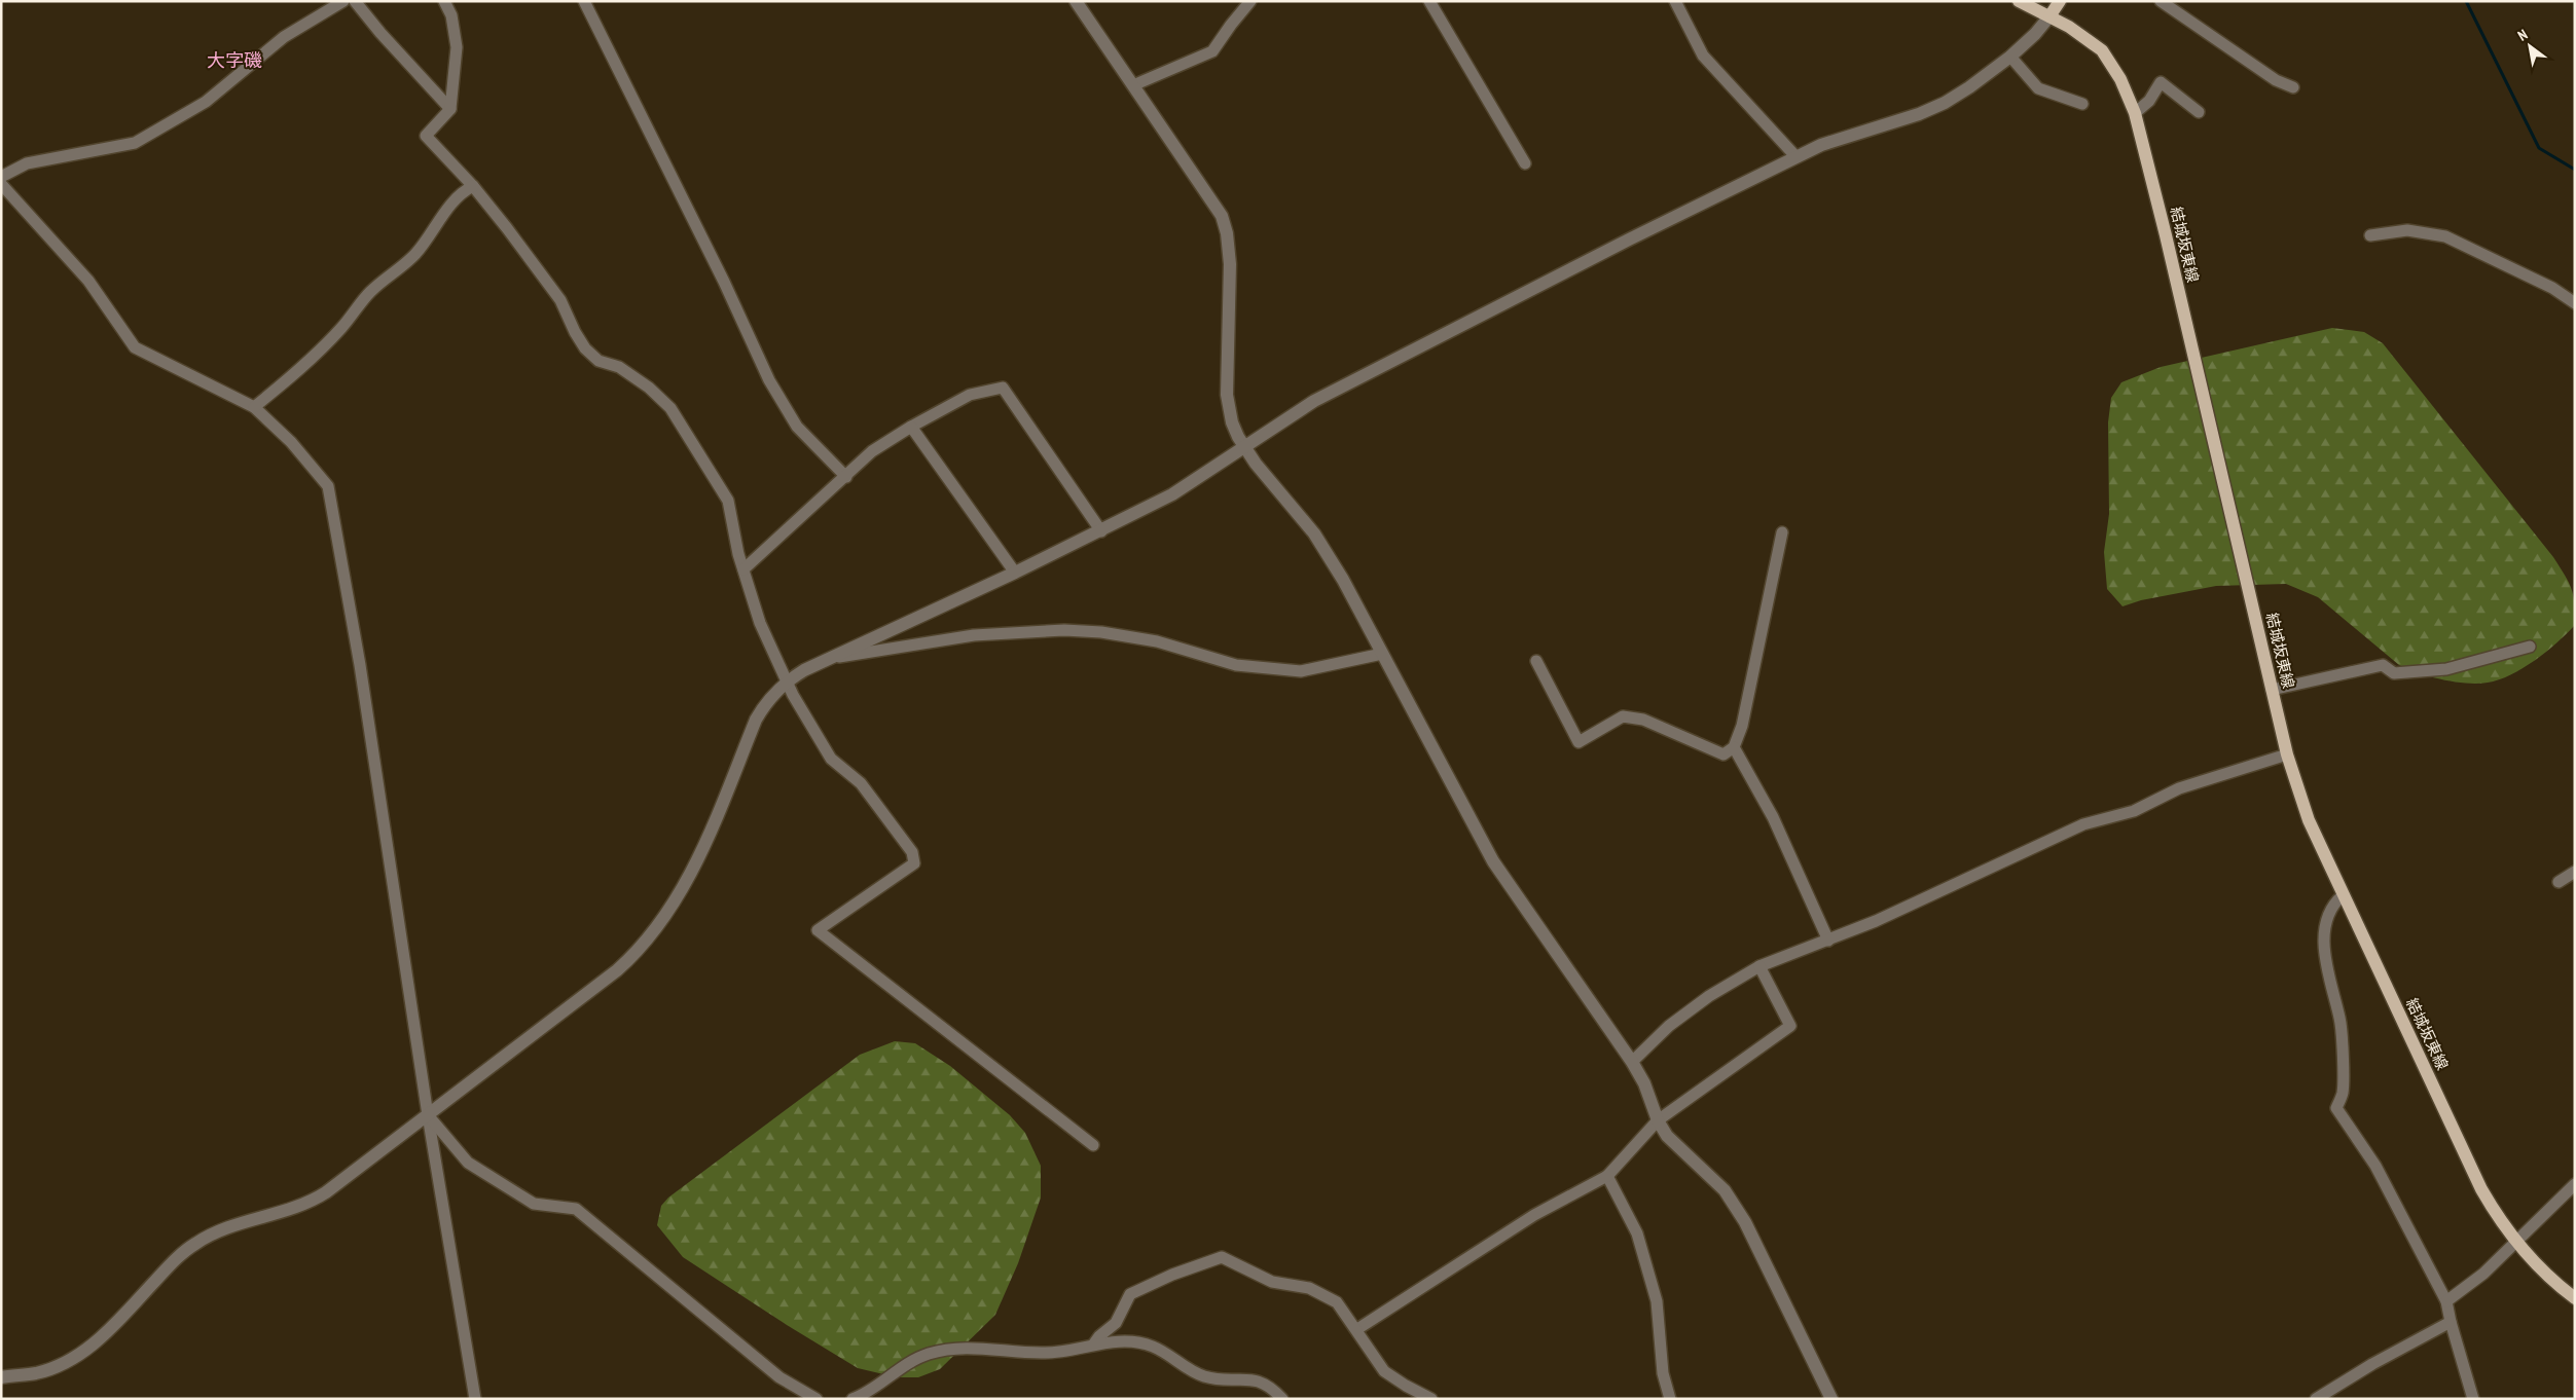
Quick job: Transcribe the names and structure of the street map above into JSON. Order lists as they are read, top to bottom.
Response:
{
  "streets": {
    "main road": ["結城坂東線"]
  },
  "districts": ["大字磯"],
  "north": "top left"
}
